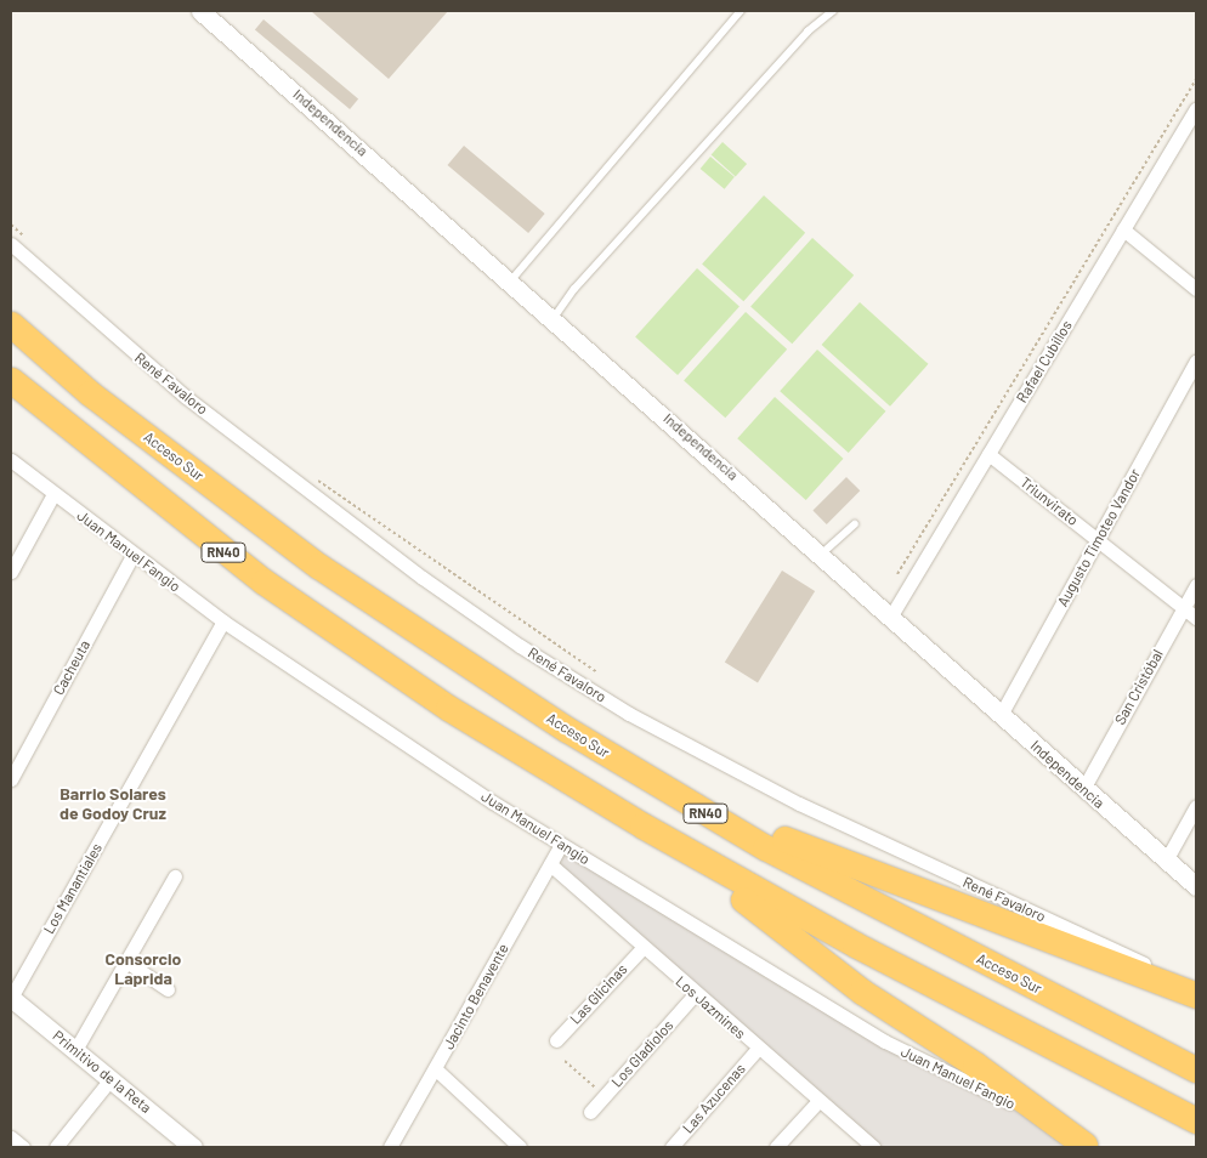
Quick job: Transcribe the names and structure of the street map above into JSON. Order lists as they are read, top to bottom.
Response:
{
  "streets": {
    "highway": ["Acceso Sur", "RN40"],
    "street": [
      "Independencia",
      "Rafael Cubillos",
      "René Favaloro",
      "Triunvirato",
      "Augusto Timoteo Vandor",
      "Juan Manuel Fangio",
      "Cacheuta",
      "San Cristóbal",
      "Los Manantiales",
      "Las Glicinas",
      "Jacinto Benavente",
      "Los Jazmines",
      "Los Gladiolos",
      "Primitivo de la Reta",
      "Las Azucenas"
    ]
  },
  "crossings": [
    ["Independencia", "Rafael Cubillos"],
    ["Independencia", "Augusto Timoteo Vandor"],
    ["Independencia", "San Cristóbal"],
    ["Rafael Cubillos", "Triunvirato"],
    ["Triunvirato", "Augusto Timoteo Vandor"],
    ["Triunvirato", "San Cristóbal"],
    ["Juan Manuel Fangio", "Cacheuta"],
    ["Juan Manuel Fangio", "Los Manantiales"],
    ["Juan Manuel Fangio", "Jacinto Benavente"],
    ["Los Manantiales", "Primitivo de la Reta"],
    ["Las Glicinas", "Los Jazmines"],
    ["Jacinto Benavente", "Los Jazmines"],
    ["Los Jazmines", "Los Gladiolos"],
    ["Los Jazmines", "Las Azucenas"]
  ],
  "districts": ["Barrio Solares de Godoy Cruz", "Consorcio Laprida"]
}
